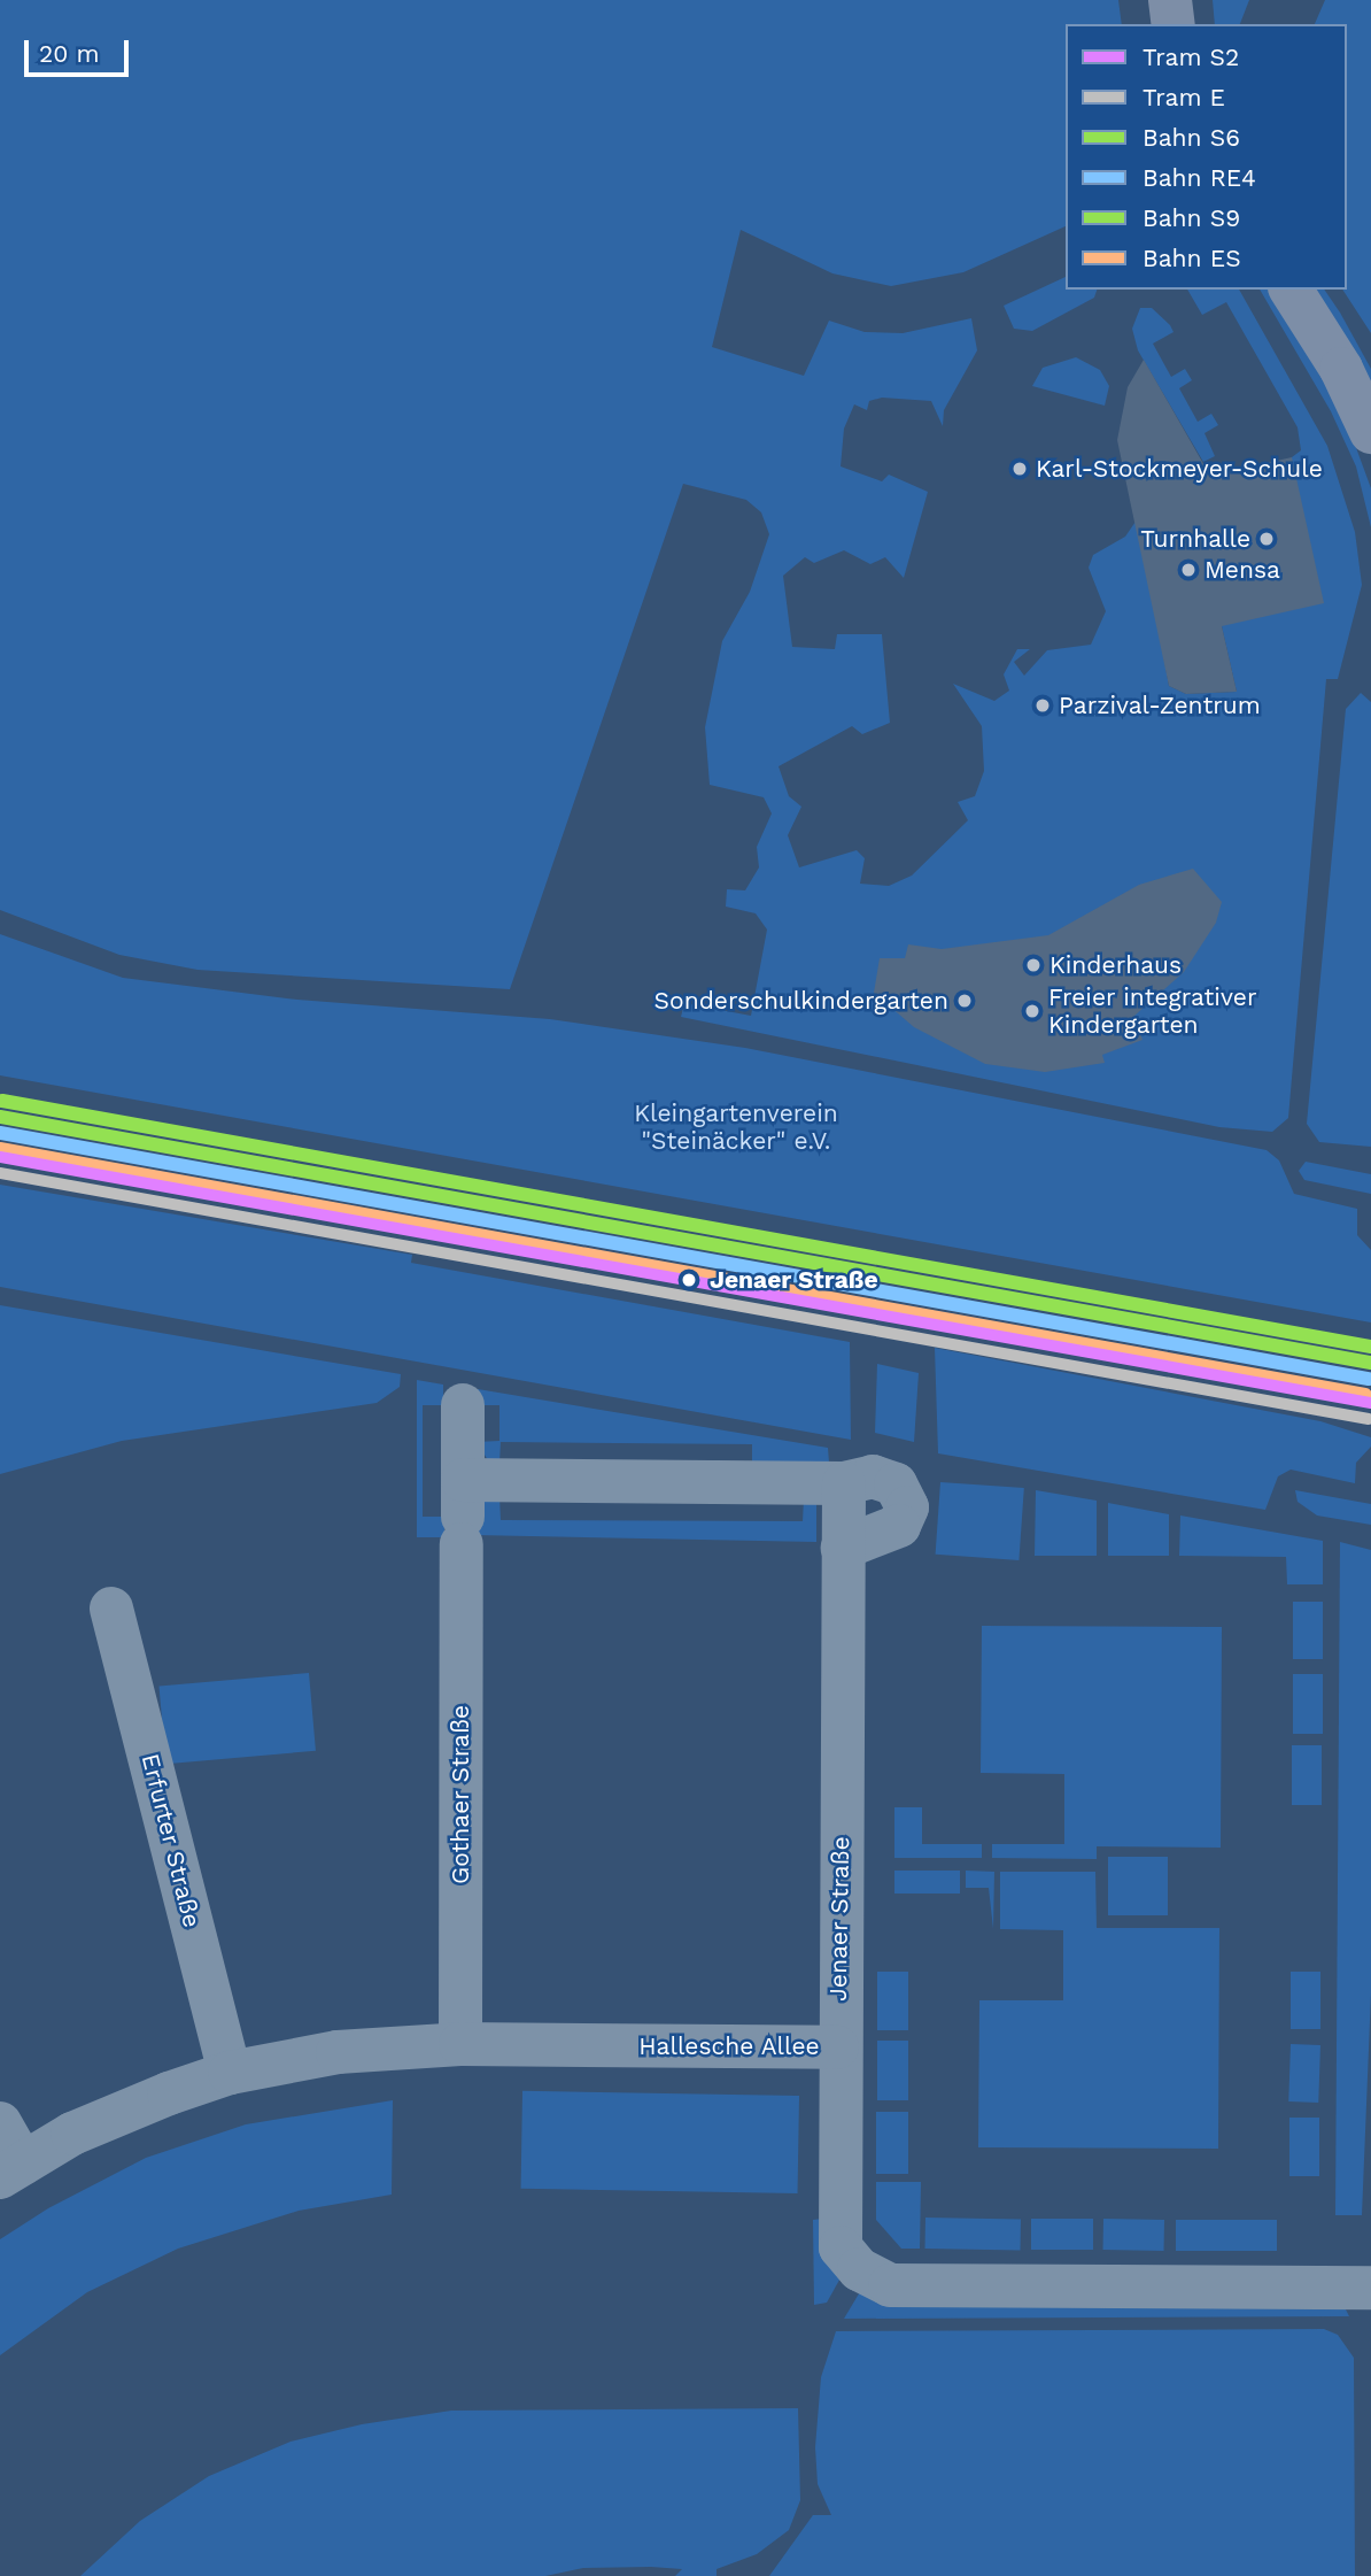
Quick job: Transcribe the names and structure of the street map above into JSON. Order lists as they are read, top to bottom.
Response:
{
  "streets": {
    "street": [
      "Gothaer Straße",
      "Erfurter Straße",
      "Jenaer Straße",
      "Hallesche Allee"
    ]
  },
  "crossings": [
    ["Gothaer Straße", "Hallesche Allee"],
    ["Erfurter Straße", "Hallesche Allee"],
    ["Jenaer Straße", "Hallesche Allee"]
  ],
  "parks": ["Kleingartenverein \"Steinäcker\" e.V."],
  "places": [
    "Karl-Stockmeyer-Schule",
    "Turnhalle",
    "Mensa",
    "Parzival-Zentrum",
    "Kinderhaus",
    "Sonderschulkindergarten",
    "Freier integrativer Kindergarten",
    "Jenaer Straße"
  ],
  "lines": [
    "rail line S9",
    "rail line S6",
    "rail line RE4",
    "rail line ES",
    "tram line S2",
    "tram line E"
  ],
  "legend": [
    "Tram S2",
    "Tram E",
    "Bahn S6",
    "Bahn RE4",
    "Bahn S9",
    "Bahn ES"
  ],
  "scale_bar": "20 m"
}
